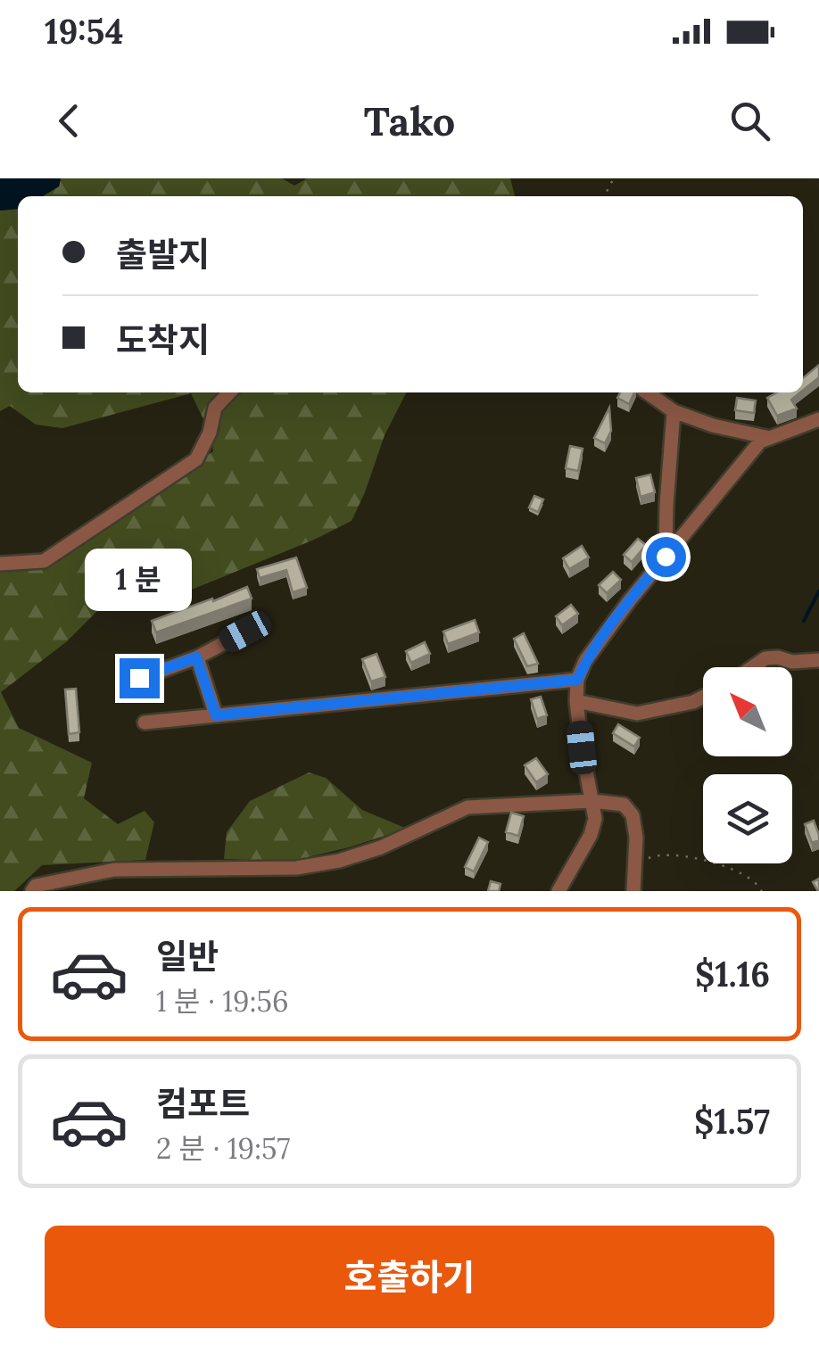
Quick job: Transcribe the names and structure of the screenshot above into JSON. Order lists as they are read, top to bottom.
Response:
{
  "north": "top left",
  "page": {
    "status": "19:54",
    "header": "Tako",
    "banner": ["출발지", "도착지"],
    "bubble": "1 분",
    "list": [
      {
        "name": "일반",
        "note": "1 분 · 19:56",
        "value": "$1.16"
      },
      {
        "name": "컴포트",
        "note": "2 분 · 19:57",
        "value": "$1.57"
      }
    ],
    "buttons": "호출하기"
  }
}
